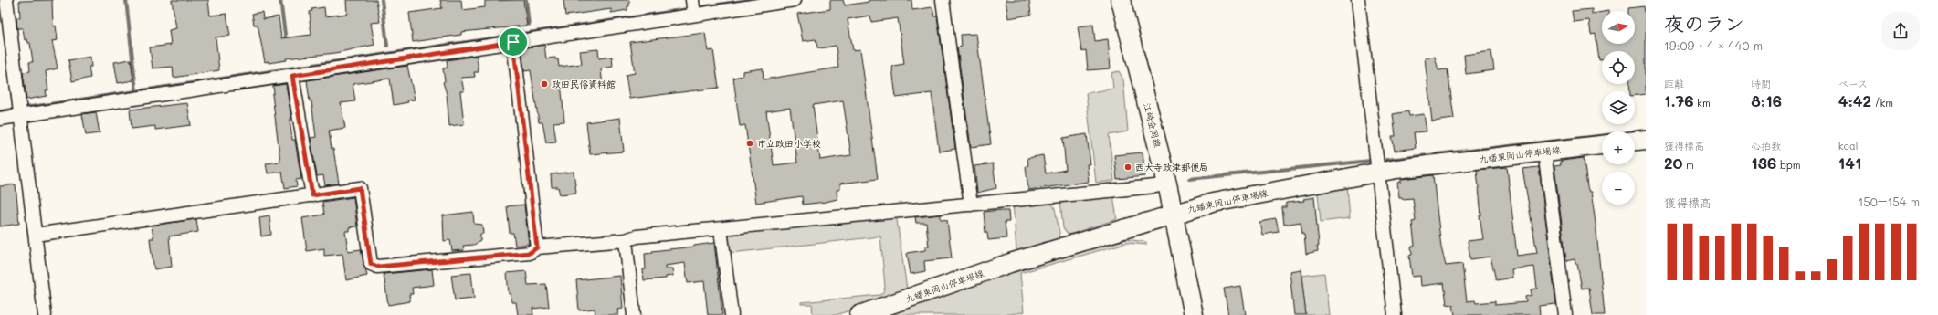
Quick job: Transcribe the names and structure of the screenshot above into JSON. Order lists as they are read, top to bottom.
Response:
{
  "streets": {
    "main road": ["江崎金岡線", "九蟠東岡山停車場線"]
  },
  "crossings": [
    ["江崎金岡線", "九蟠東岡山停車場線"]
  ],
  "places": ["政田民俗資料館", "市立政田小学校", "西大寺政津郵便局"],
  "north": "right",
  "page": {
    "heading": ["夜のラン", "19:09 · 4 × 440 m"],
    "map_buttons": ["+", "−"],
    "stats": [
      ["距離", "1.76 km"],
      ["時間", "8:16"],
      ["ペース", "4:42 /km"],
      ["獲得標高", "20 m"],
      ["心拍数", "136 bpm"],
      ["kcal", "141"]
    ],
    "chart": ["獲得標高", "150–154 m"]
  }
}
